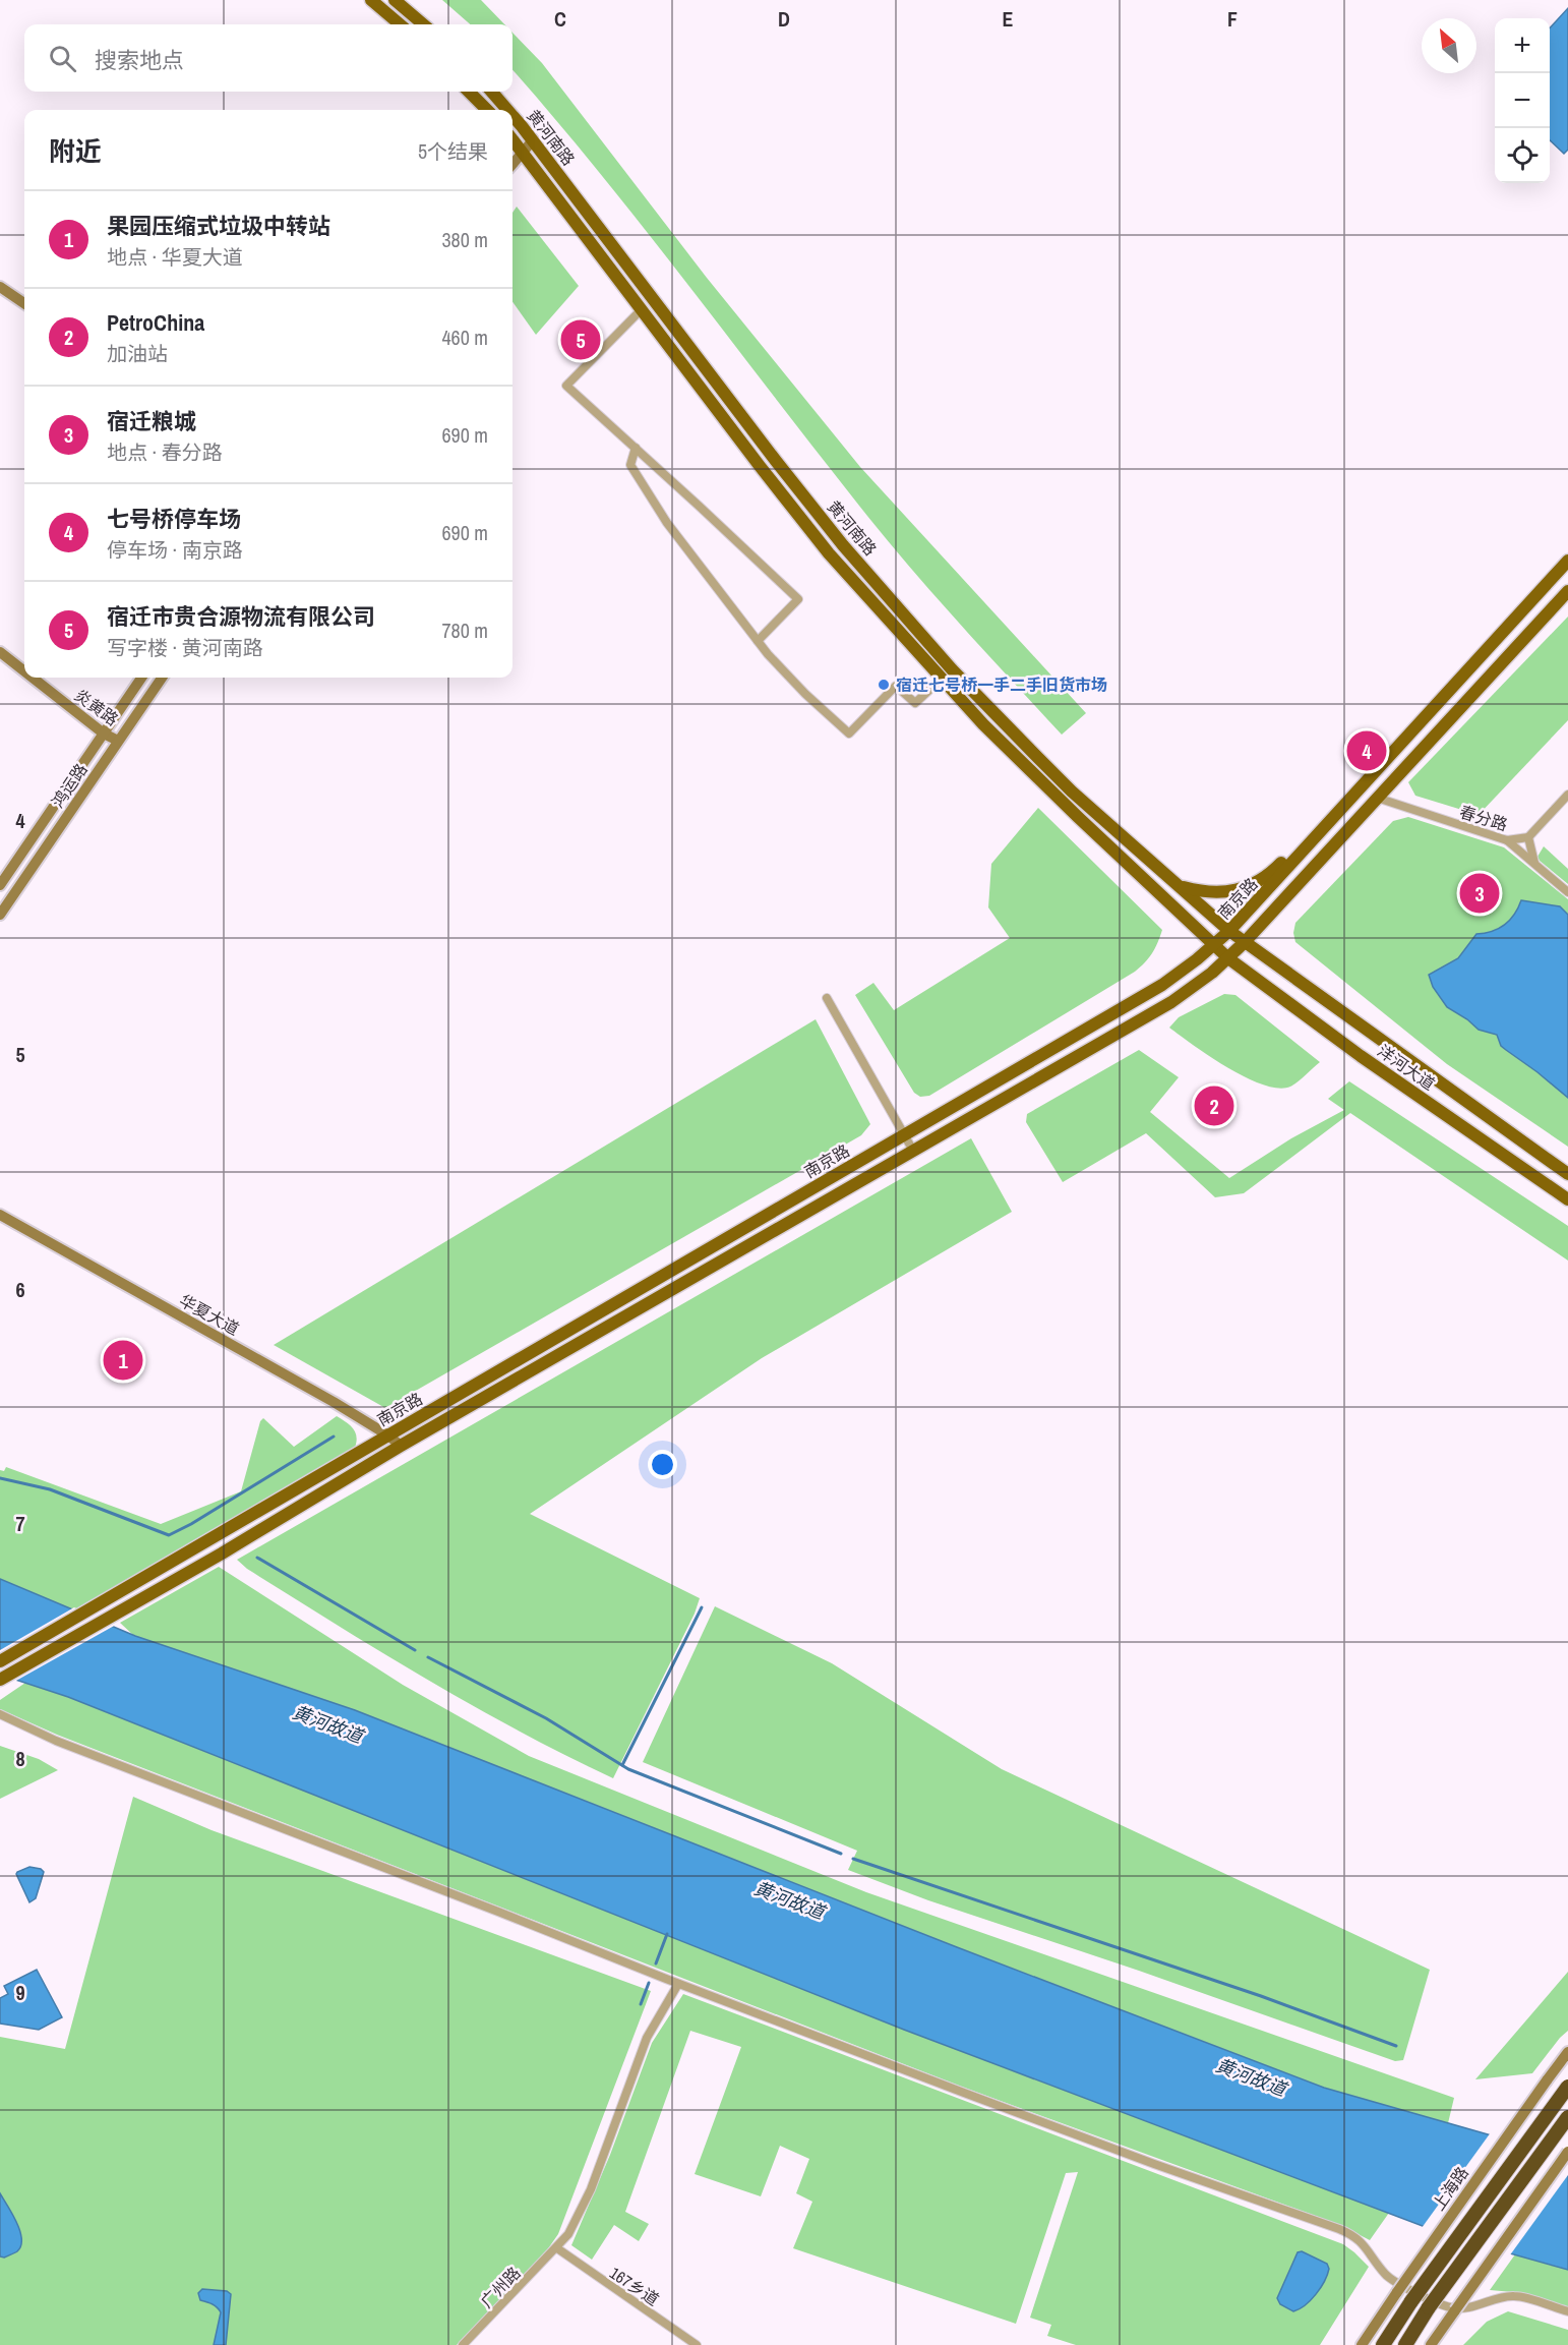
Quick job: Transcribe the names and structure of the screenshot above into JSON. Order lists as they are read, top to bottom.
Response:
{
  "streets": {
    "main road": ["黄河南路", "南京路", "洋河大道"],
    "street": [
      "炎黄路",
      "鸿运路",
      "春分路",
      "华夏大道",
      "上海路",
      "167乡道",
      "广州路"
    ]
  },
  "crossings": [
    ["黄河南路", "南京路"],
    ["黄河南路", "洋河大道"],
    ["炎黄路", "鸿运路"],
    ["春分路", "南京路"],
    ["南京路", "洋河大道"],
    ["南京路", "华夏大道"],
    ["167乡道", "广州路"]
  ],
  "water": ["黄河故道"],
  "places": ["宿迁七号桥一手二手旧货市场"],
  "north": "top left",
  "page": {
    "map_buttons": ["+", "−"],
    "search": "搜索地点",
    "heading": ["附近", "5个结果"],
    "list": [
      {
        "mark": "1",
        "name": "果园压缩式垃圾中转站",
        "note": "地点 · 华夏大道",
        "value": "380 m"
      },
      {
        "mark": "2",
        "name": "PetroChina",
        "note": "加油站",
        "value": "460 m"
      },
      {
        "mark": "3",
        "name": "宿迁粮城",
        "note": "地点 · 春分路",
        "value": "690 m"
      },
      {
        "mark": "4",
        "name": "七号桥停车场",
        "note": "停车场 · 南京路",
        "value": "690 m"
      },
      {
        "mark": "5",
        "name": "宿迁市贵合源物流有限公司",
        "note": "写字楼 · 黄河南路",
        "value": "780 m"
      }
    ],
    "pins": [
      "5",
      "4",
      "3",
      "2",
      "1"
    ]
  },
  "grid": {
    "columns": [
      "C",
      "D",
      "E",
      "F"
    ],
    "rows": [
      "4",
      "5",
      "6",
      "7",
      "8",
      "9"
    ]
  }
}
